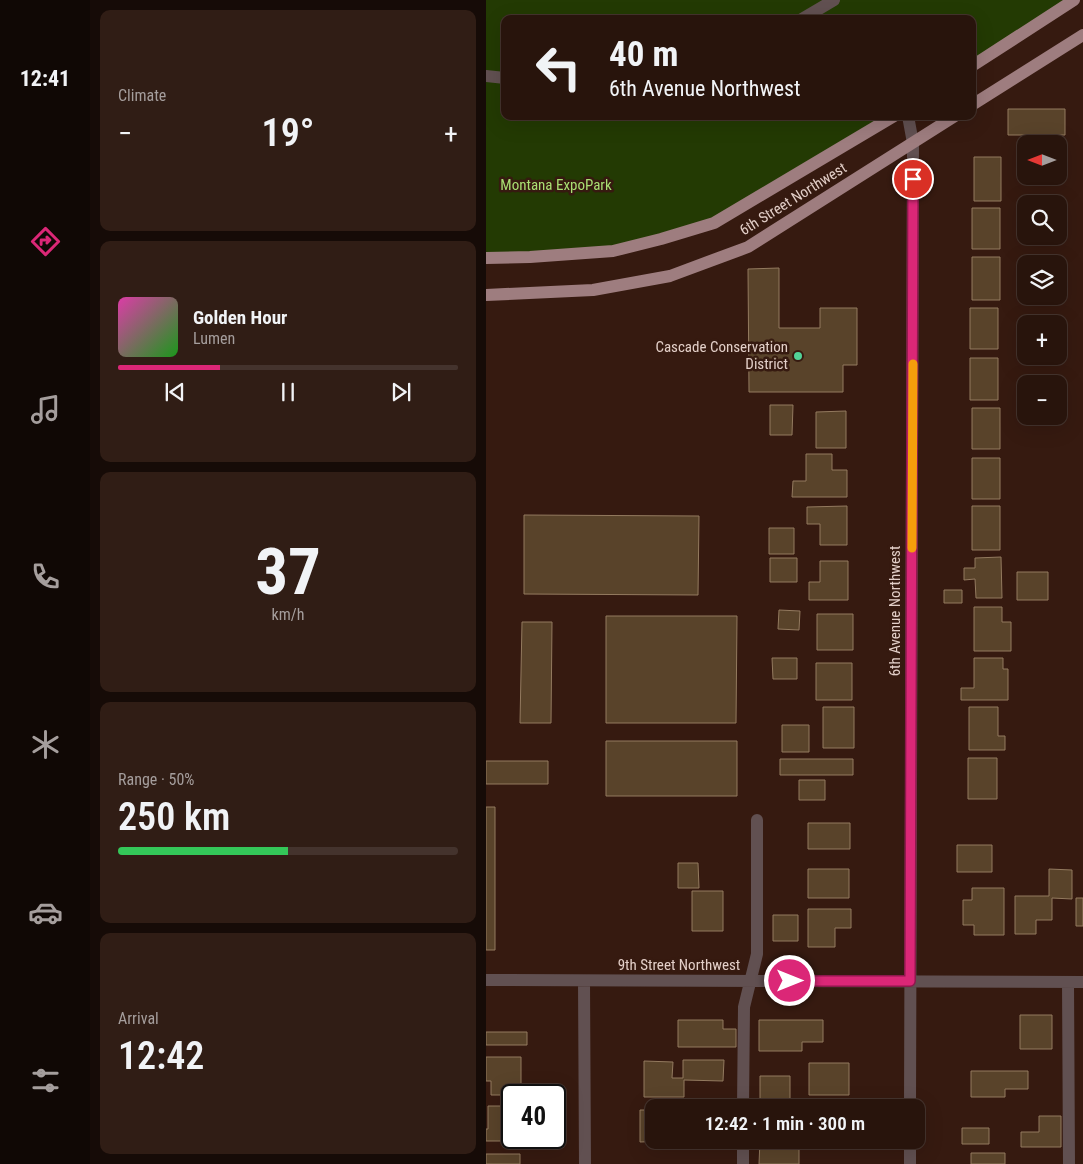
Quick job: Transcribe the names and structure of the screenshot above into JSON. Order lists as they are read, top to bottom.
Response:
{
  "streets": {
    "main road": ["6th Street Northwest"],
    "street": ["6th Avenue Northwest", "9th Street Northwest"]
  },
  "crossings": [
    ["6th Street Northwest", "6th Avenue Northwest"],
    ["6th Avenue Northwest", "9th Street Northwest"]
  ],
  "parks": ["Montana ExpoPark"],
  "places": ["Cascade Conservation District"],
  "north": "left",
  "page": {
    "tabs": "12:41",
    "tile": [
      "Climate",
      ["37", "km/h"],
      ["Range · 50%", "250 km"],
      ["Arrival", "12:42"]
    ],
    "turn": ["40 m", "6th Avenue Northwest"],
    "heat": ["−", "19°", "+"],
    "map_buttons": ["+", "−"],
    "song": ["Golden Hour", "Lumen"],
    "limit": "40",
    "trip": "12:42 · 1 min · 300 m"
  }
}
